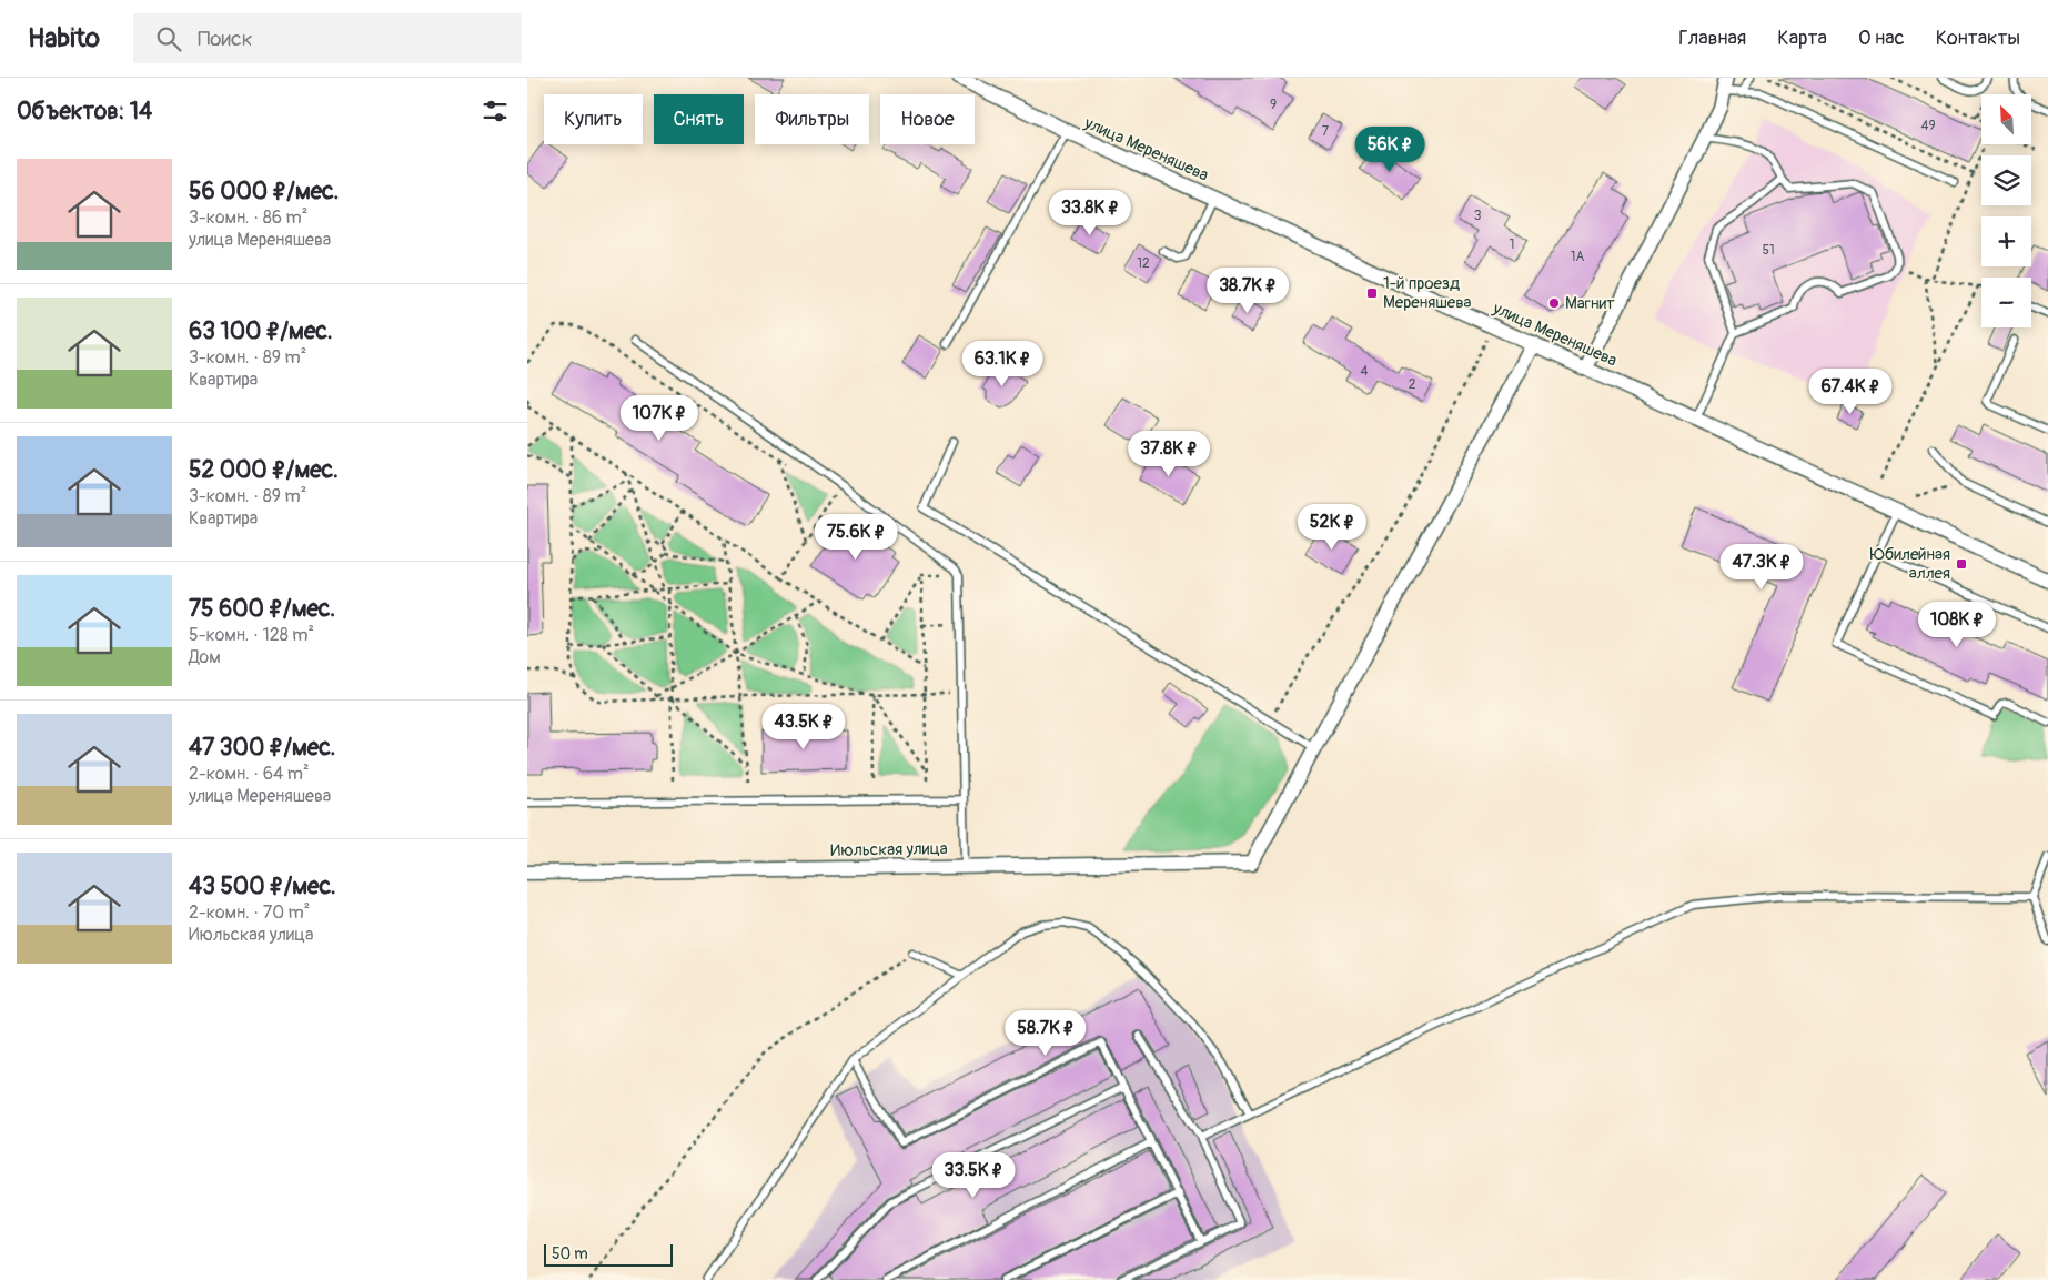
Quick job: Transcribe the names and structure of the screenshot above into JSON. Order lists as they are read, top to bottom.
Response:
{
  "streets": {
    "street": ["улица Мереняшева", "Июльская улица"]
  },
  "places": {
    "transit": ["1-й проезд Мереняшева", "Юбилейная аллея"],
    "other": ["Магнит"]
  },
  "house_numbers": [
    "9",
    "49",
    "7",
    "3",
    "1",
    "51",
    "1А",
    "12",
    "4",
    "2"
  ],
  "scale_bar": "50 m",
  "north": "top left",
  "page": {
    "header": "Habito",
    "search": "Поиск",
    "nav": [
      "Главная",
      "Карта",
      "О нас",
      "Контакты"
    ],
    "heading": "Объектов: 14",
    "map_buttons": ["+", "−"],
    "chip": [
      "Купить",
      "Снять",
      "Фильтры",
      "Новое"
    ],
    "price": [
      "56K ₽",
      "33.8K ₽",
      "38.7K ₽",
      "63.1K ₽",
      "67.4K ₽",
      "107K ₽",
      "37.8K ₽",
      "52K ₽",
      "75.6K ₽",
      "47.3K ₽",
      "108K ₽",
      "43.5K ₽",
      "58.7K ₽",
      "33.5K ₽"
    ],
    "list": [
      {
        "name": "56 000 ₽/мес.",
        "note": "3-комн. · 86 m² · улица Мереняшева"
      },
      {
        "name": "63 100 ₽/мес.",
        "note": "3-комн. · 89 m² · Квартира"
      },
      {
        "name": "52 000 ₽/мес.",
        "note": "3-комн. · 89 m² · Квартира"
      },
      {
        "name": "75 600 ₽/мес.",
        "note": "5-комн. · 128 m² · Дом"
      },
      {
        "name": "47 300 ₽/мес.",
        "note": "2-комн. · 64 m² · улица Мереняшева"
      },
      {
        "name": "43 500 ₽/мес.",
        "note": "2-комн. · 70 m² · Июльская улица"
      }
    ],
    "scale": "50 m"
  }
}
